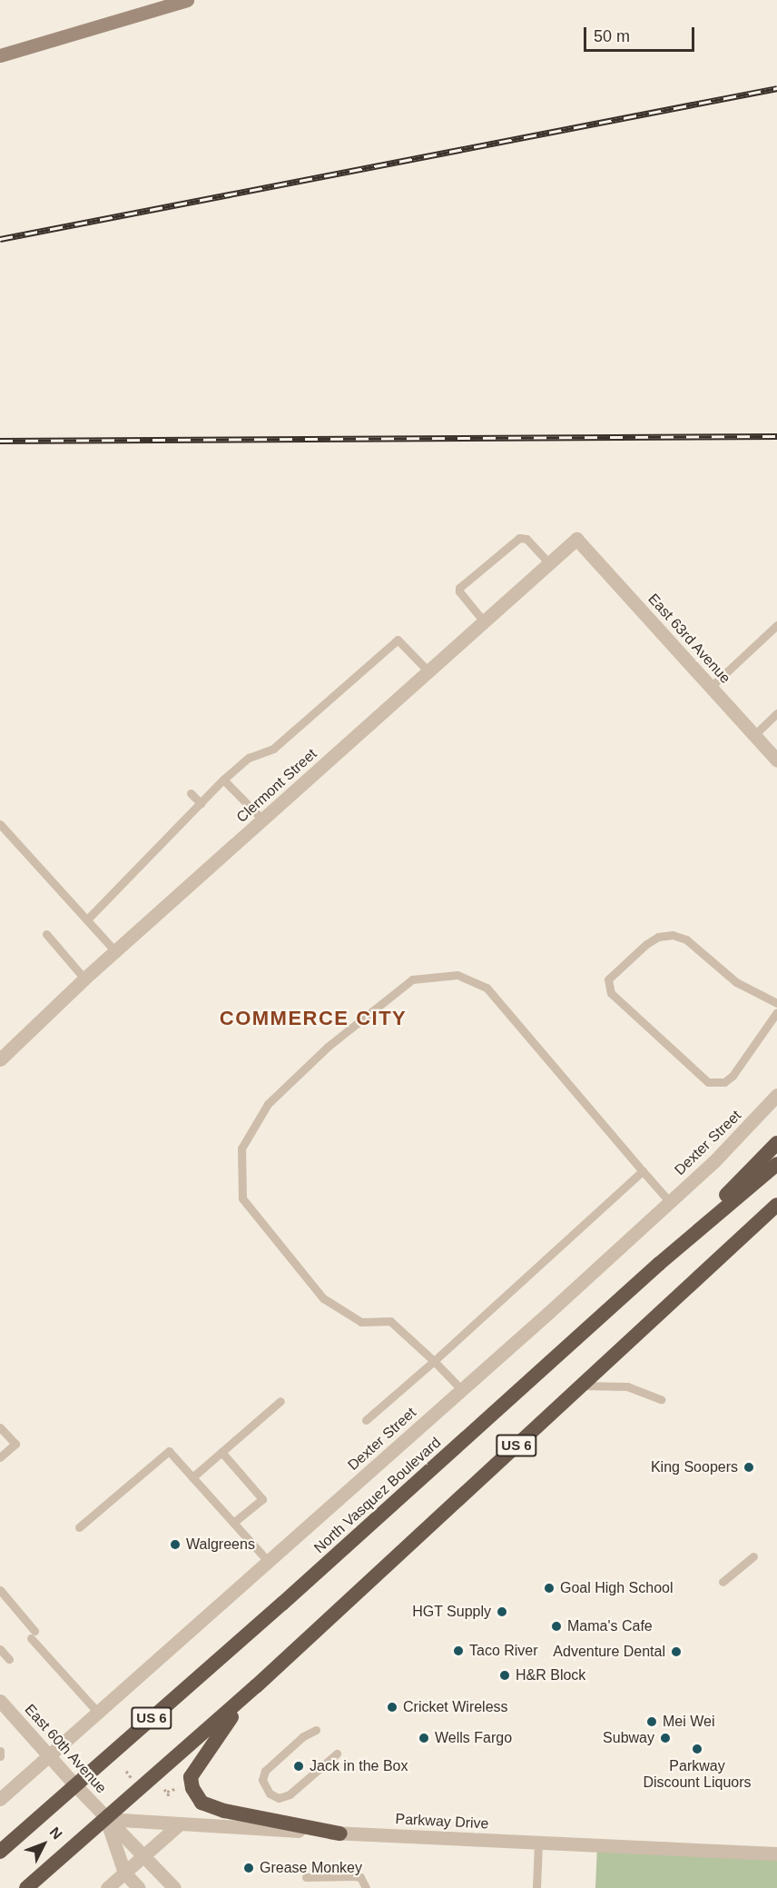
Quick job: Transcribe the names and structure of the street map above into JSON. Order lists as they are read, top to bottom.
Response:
{
  "streets": {
    "highway": ["US 6", "North Vasquez Boulevard"],
    "street": [
      "East 63rd Avenue",
      "Clermont Street",
      "Dexter Street",
      "East 60th Avenue",
      "Parkway Drive"
    ]
  },
  "crossings": [
    ["East 63rd Avenue", "Clermont Street"],
    ["Dexter Street", "East 60th Avenue"],
    ["US 6", "East 60th Avenue"],
    ["US 6", "Parkway Drive"],
    ["North Vasquez Boulevard", "East 60th Avenue"],
    ["East 60th Avenue", "Parkway Drive"]
  ],
  "districts": ["COMMERCE CITY"],
  "places": [
    "King Soopers",
    "Walgreens",
    "Goal High School",
    "HGT Supply",
    "Mama's Cafe",
    "Taco River",
    "Adventure Dental",
    "H&R Block",
    "Cricket Wireless",
    "Mei Wei",
    "Wells Fargo",
    "Subway",
    "Parkway Discount Liquors",
    "Jack in the Box",
    "Grease Monkey"
  ],
  "scale_bar": "50 m",
  "north": "top right"
}
